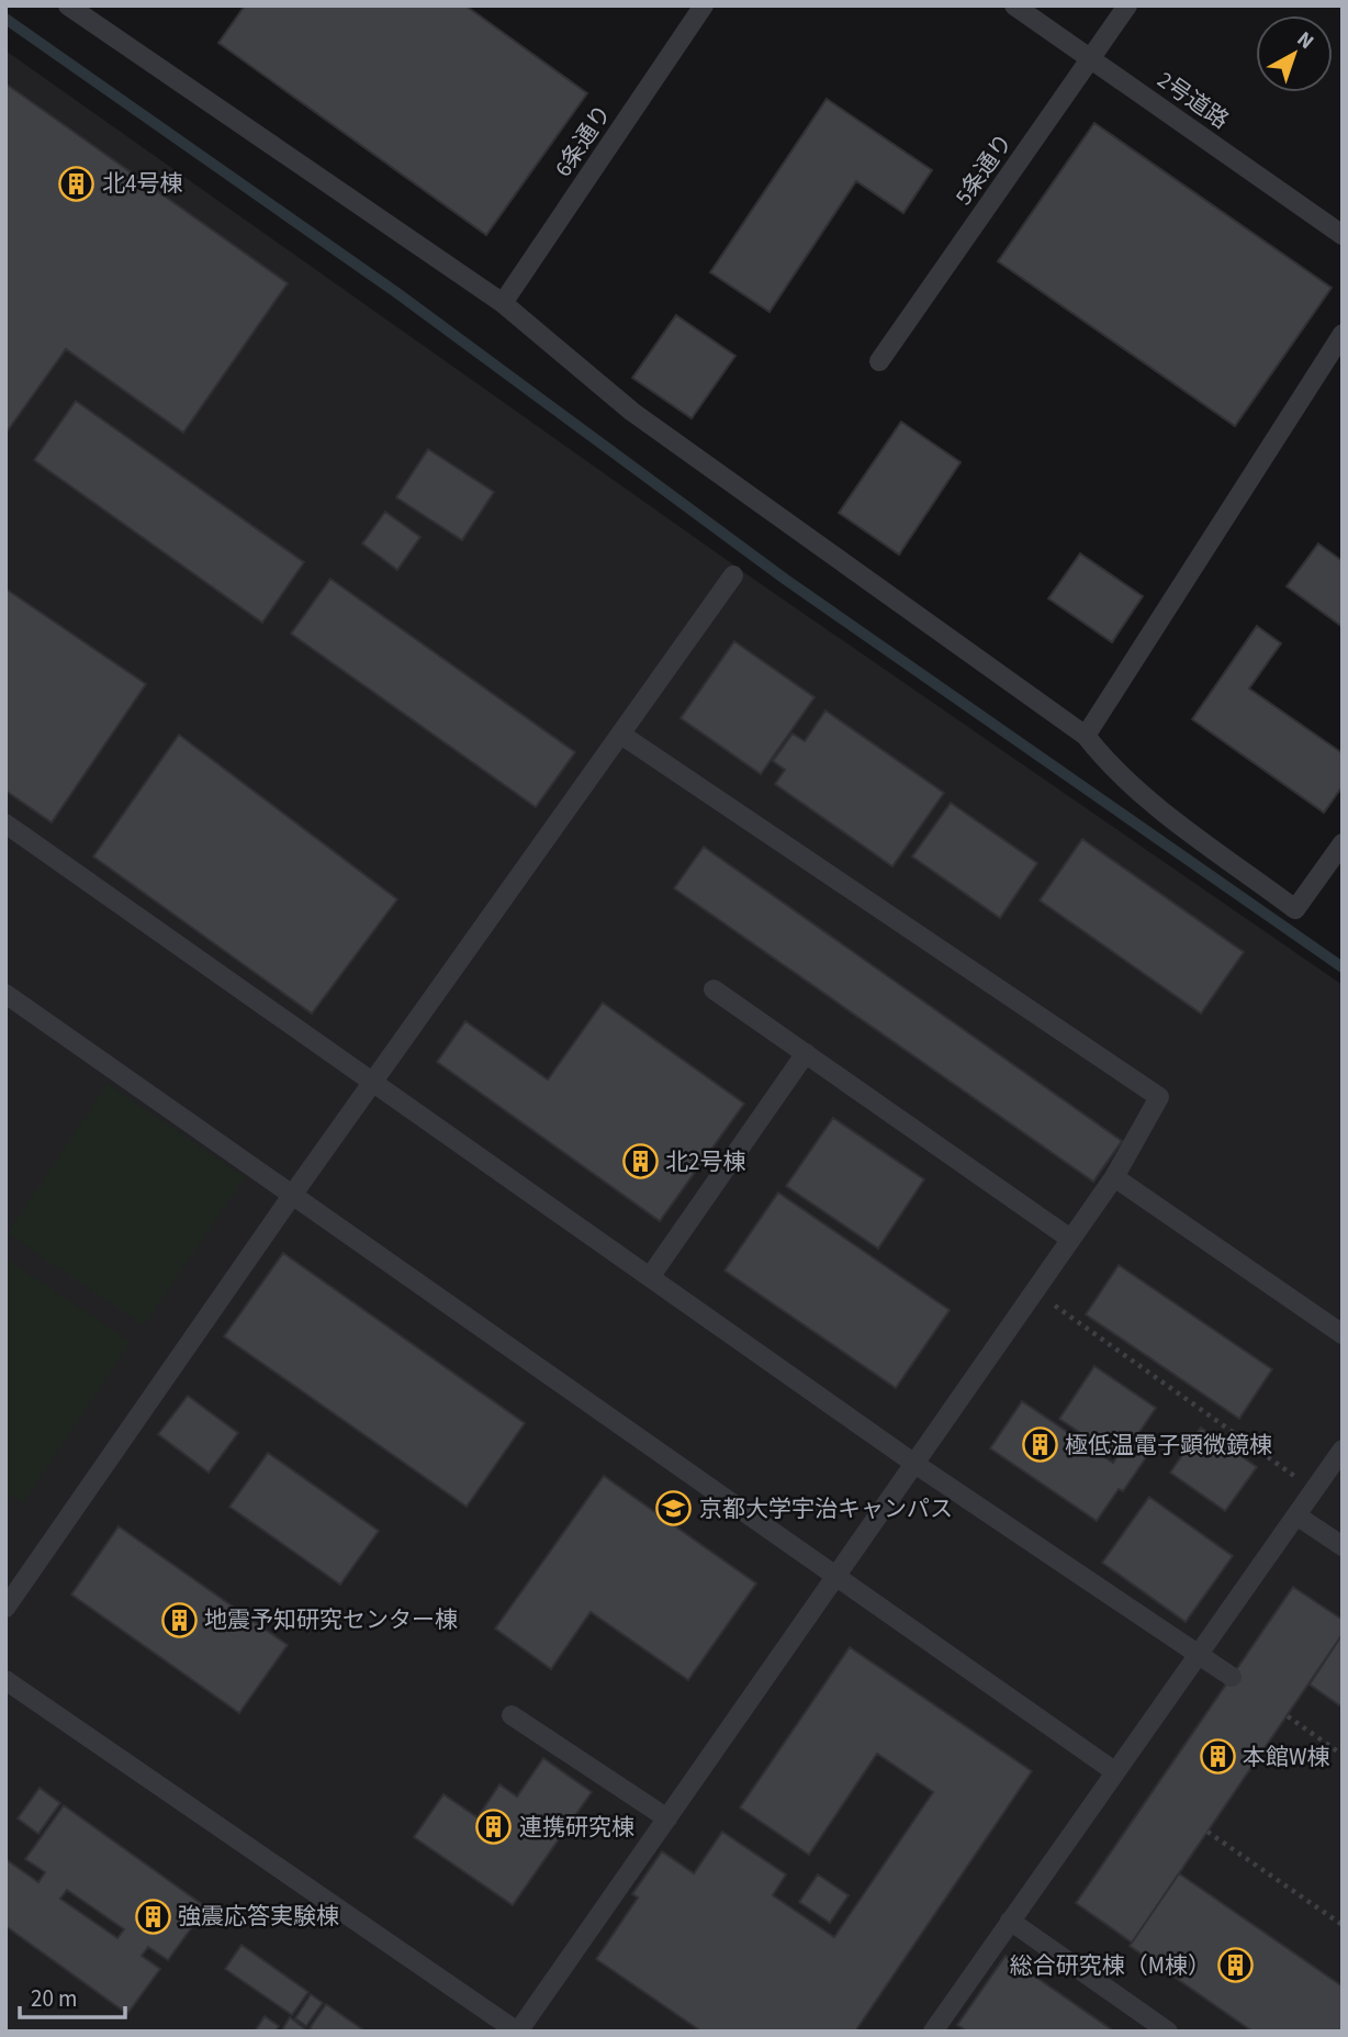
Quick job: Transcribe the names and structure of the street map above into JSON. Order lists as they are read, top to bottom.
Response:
{
  "streets": {
    "lane": ["2号道路", "6条通り", "5条通り"]
  },
  "crossings": [
    ["2号道路", "5条通り"]
  ],
  "places": {
    "building": [
      "北4号棟",
      "北2号棟",
      "極低温電子顕微鏡棟",
      "地震予知研究センター棟",
      "本館W棟",
      "連携研究棟",
      "強震応答実験棟",
      "総合研究棟（M棟）"
    ],
    "school or university": ["京都大学宇治キャンパス"]
  },
  "scale_bar": "20 m",
  "north": "top right"
}
